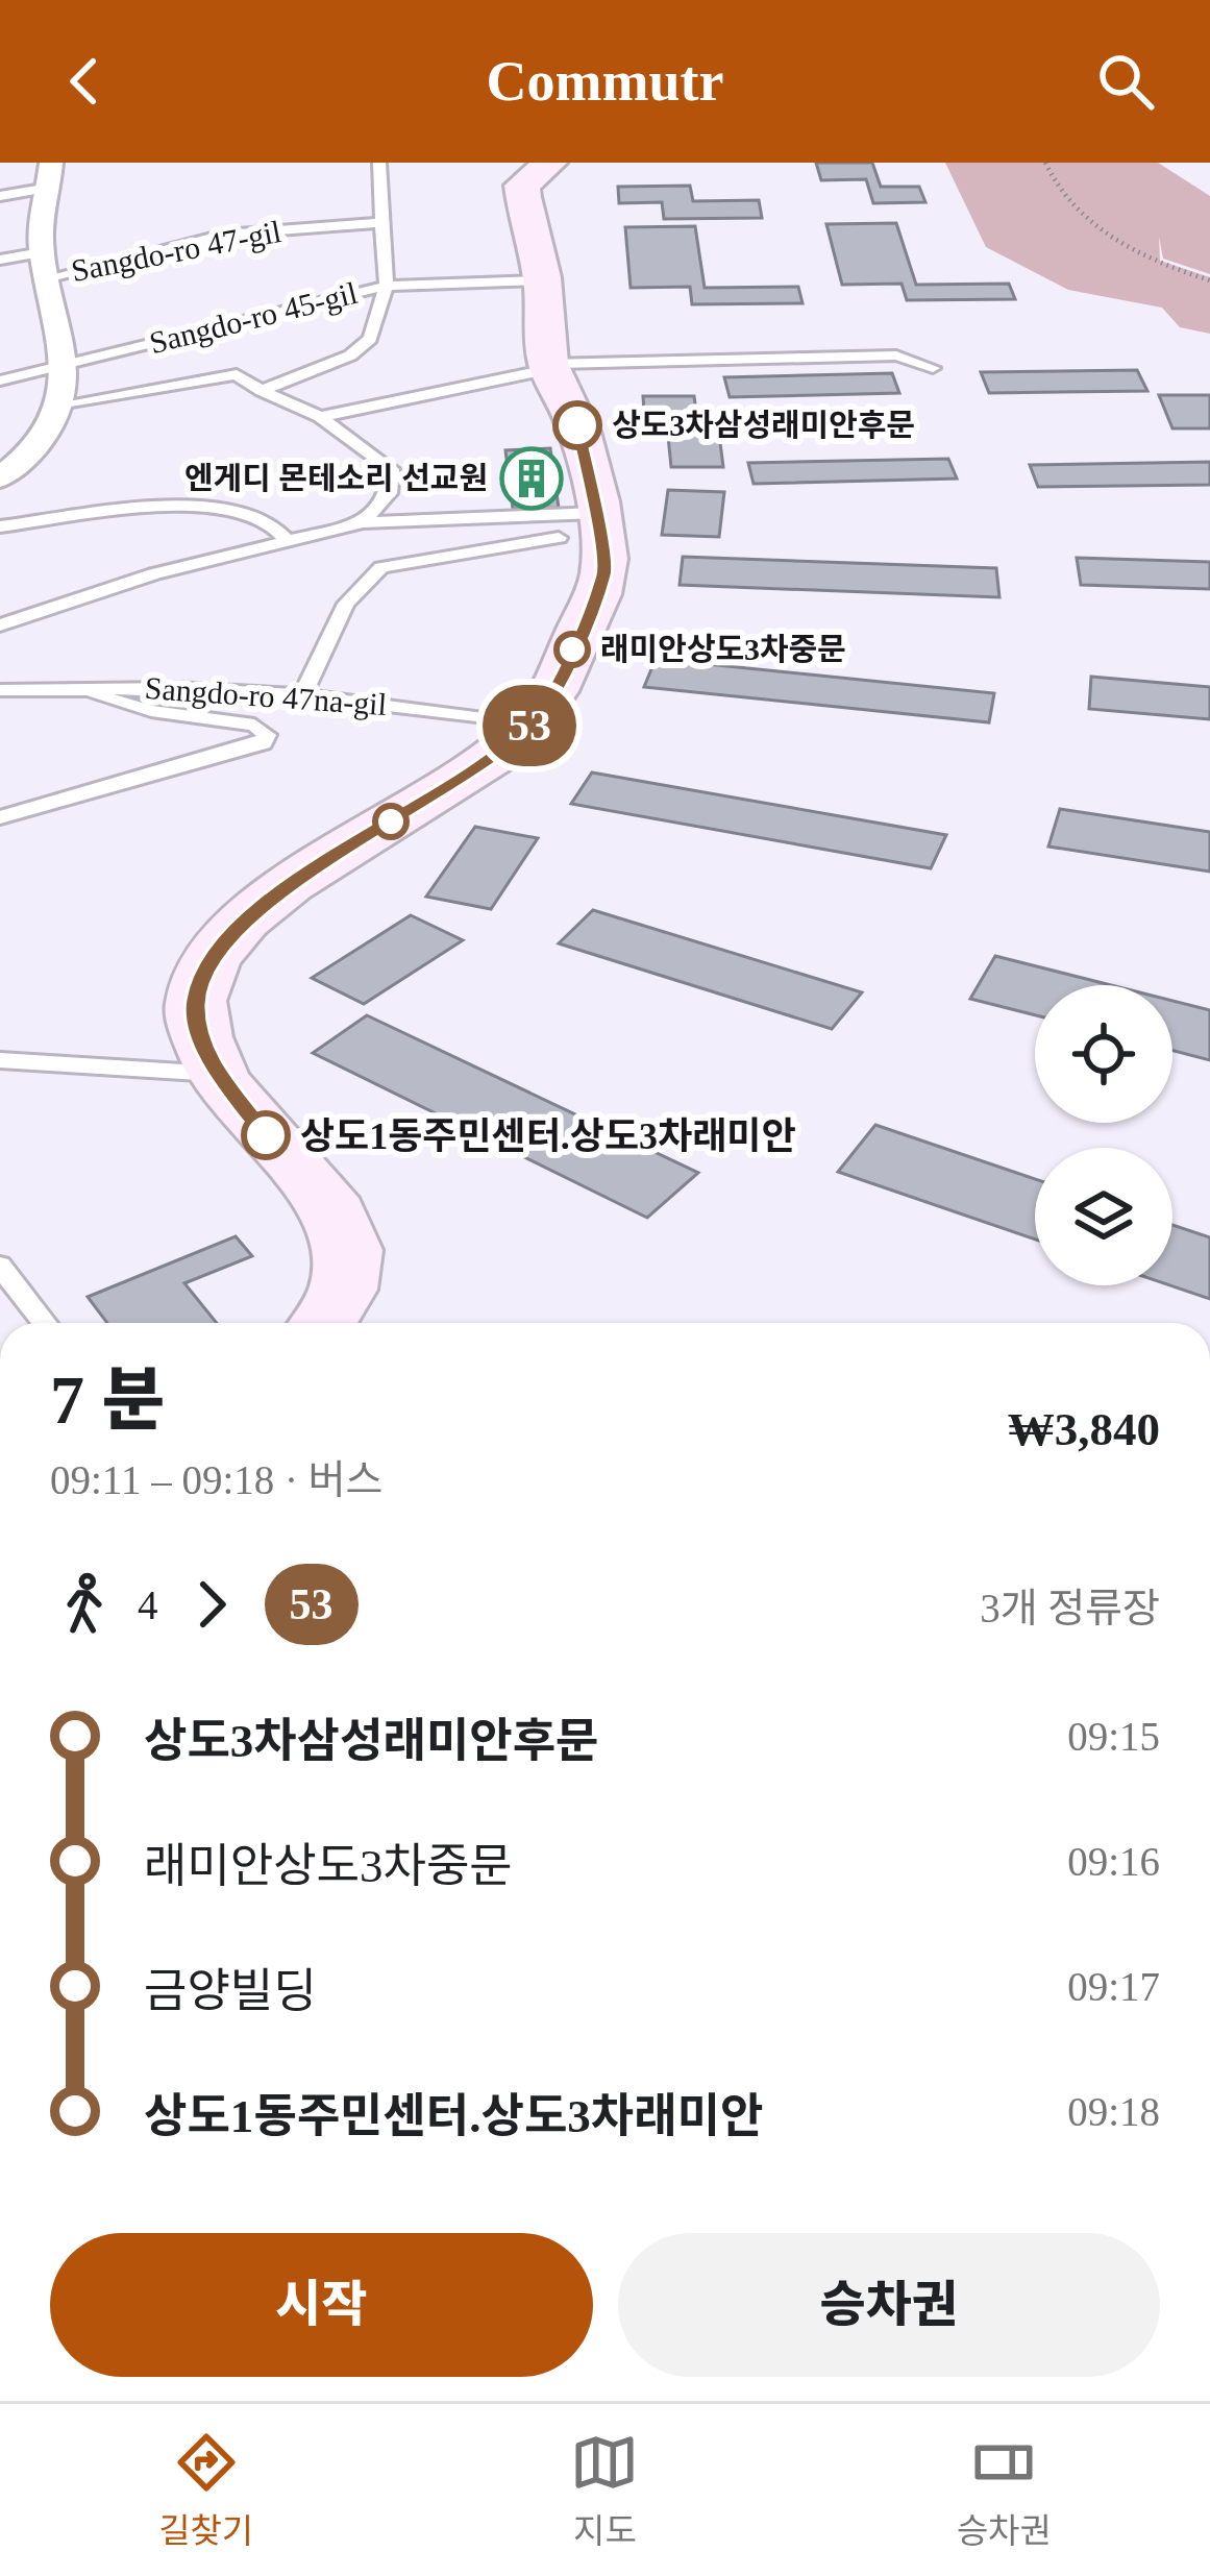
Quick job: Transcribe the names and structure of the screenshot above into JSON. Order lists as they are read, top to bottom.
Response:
{
  "streets": {
    "street": ["Sangdo-ro 47-gil"],
    "lane": ["Sangdo-ro 45-gil", "Sangdo-ro 47na-gil"]
  },
  "crossings": [
    ["Sangdo-ro 47-gil", "Sangdo-ro 45-gil"]
  ],
  "places": {
    "other": ["상도3차삼성래미안후문", "래미안상도3차중문", "상도1동주민센터.상도3차래미안"],
    "building": ["엔게디 몬테소리 선교원"]
  },
  "lines": ["bus line 53"],
  "page": {
    "header": "Commutr",
    "on_map": "53",
    "heading": ["7 분", "09:11 – 09:18 · 버스", "₩3,840"],
    "legs": ["4", "53", "3개 정류장"],
    "list": [
      {
        "name": "상도3차삼성래미안후문",
        "value": "09:15"
      },
      {
        "name": "래미안상도3차중문",
        "value": "09:16"
      },
      {
        "name": "금양빌딩",
        "value": "09:17"
      },
      {
        "name": "상도1동주민센터.상도3차래미안",
        "value": "09:18"
      }
    ],
    "buttons": ["시작", "승차권"],
    "tabs": ["길찾기", "지도", "승차권"]
  }
}
